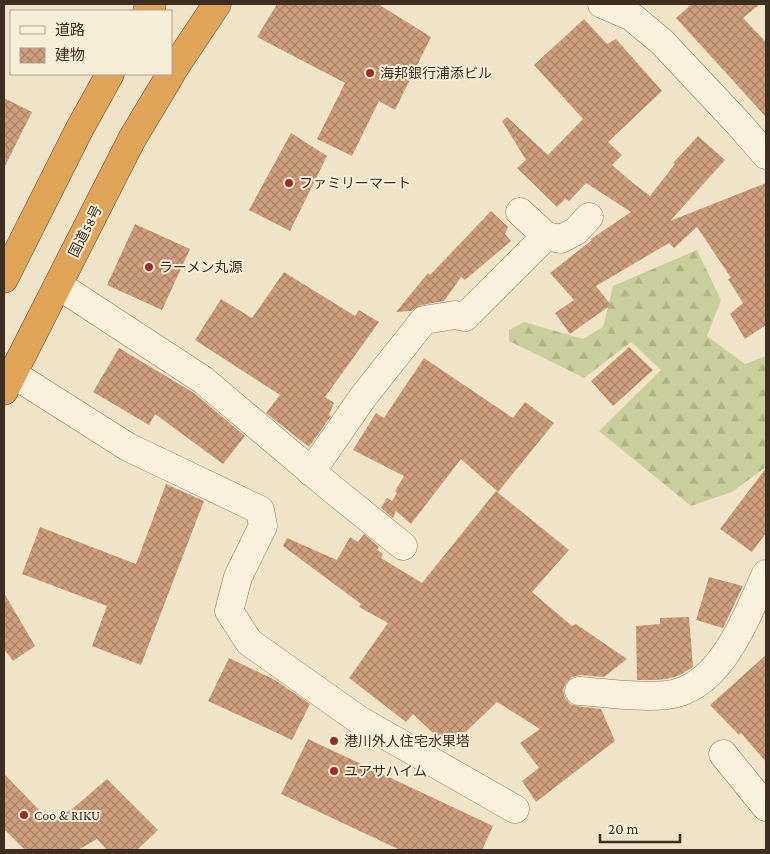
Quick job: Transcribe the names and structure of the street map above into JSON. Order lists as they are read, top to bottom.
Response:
{
  "streets": {
    "highway": ["国道58号"]
  },
  "places": [
    "海邦銀行浦添ビル",
    "ファミリーマート",
    "ラーメン丸源",
    "港川外人住宅水果塔",
    "ユアサハイム",
    "Coo & RIKU"
  ],
  "legend": ["道路", "建物"],
  "scale_bar": "20 m"
}
